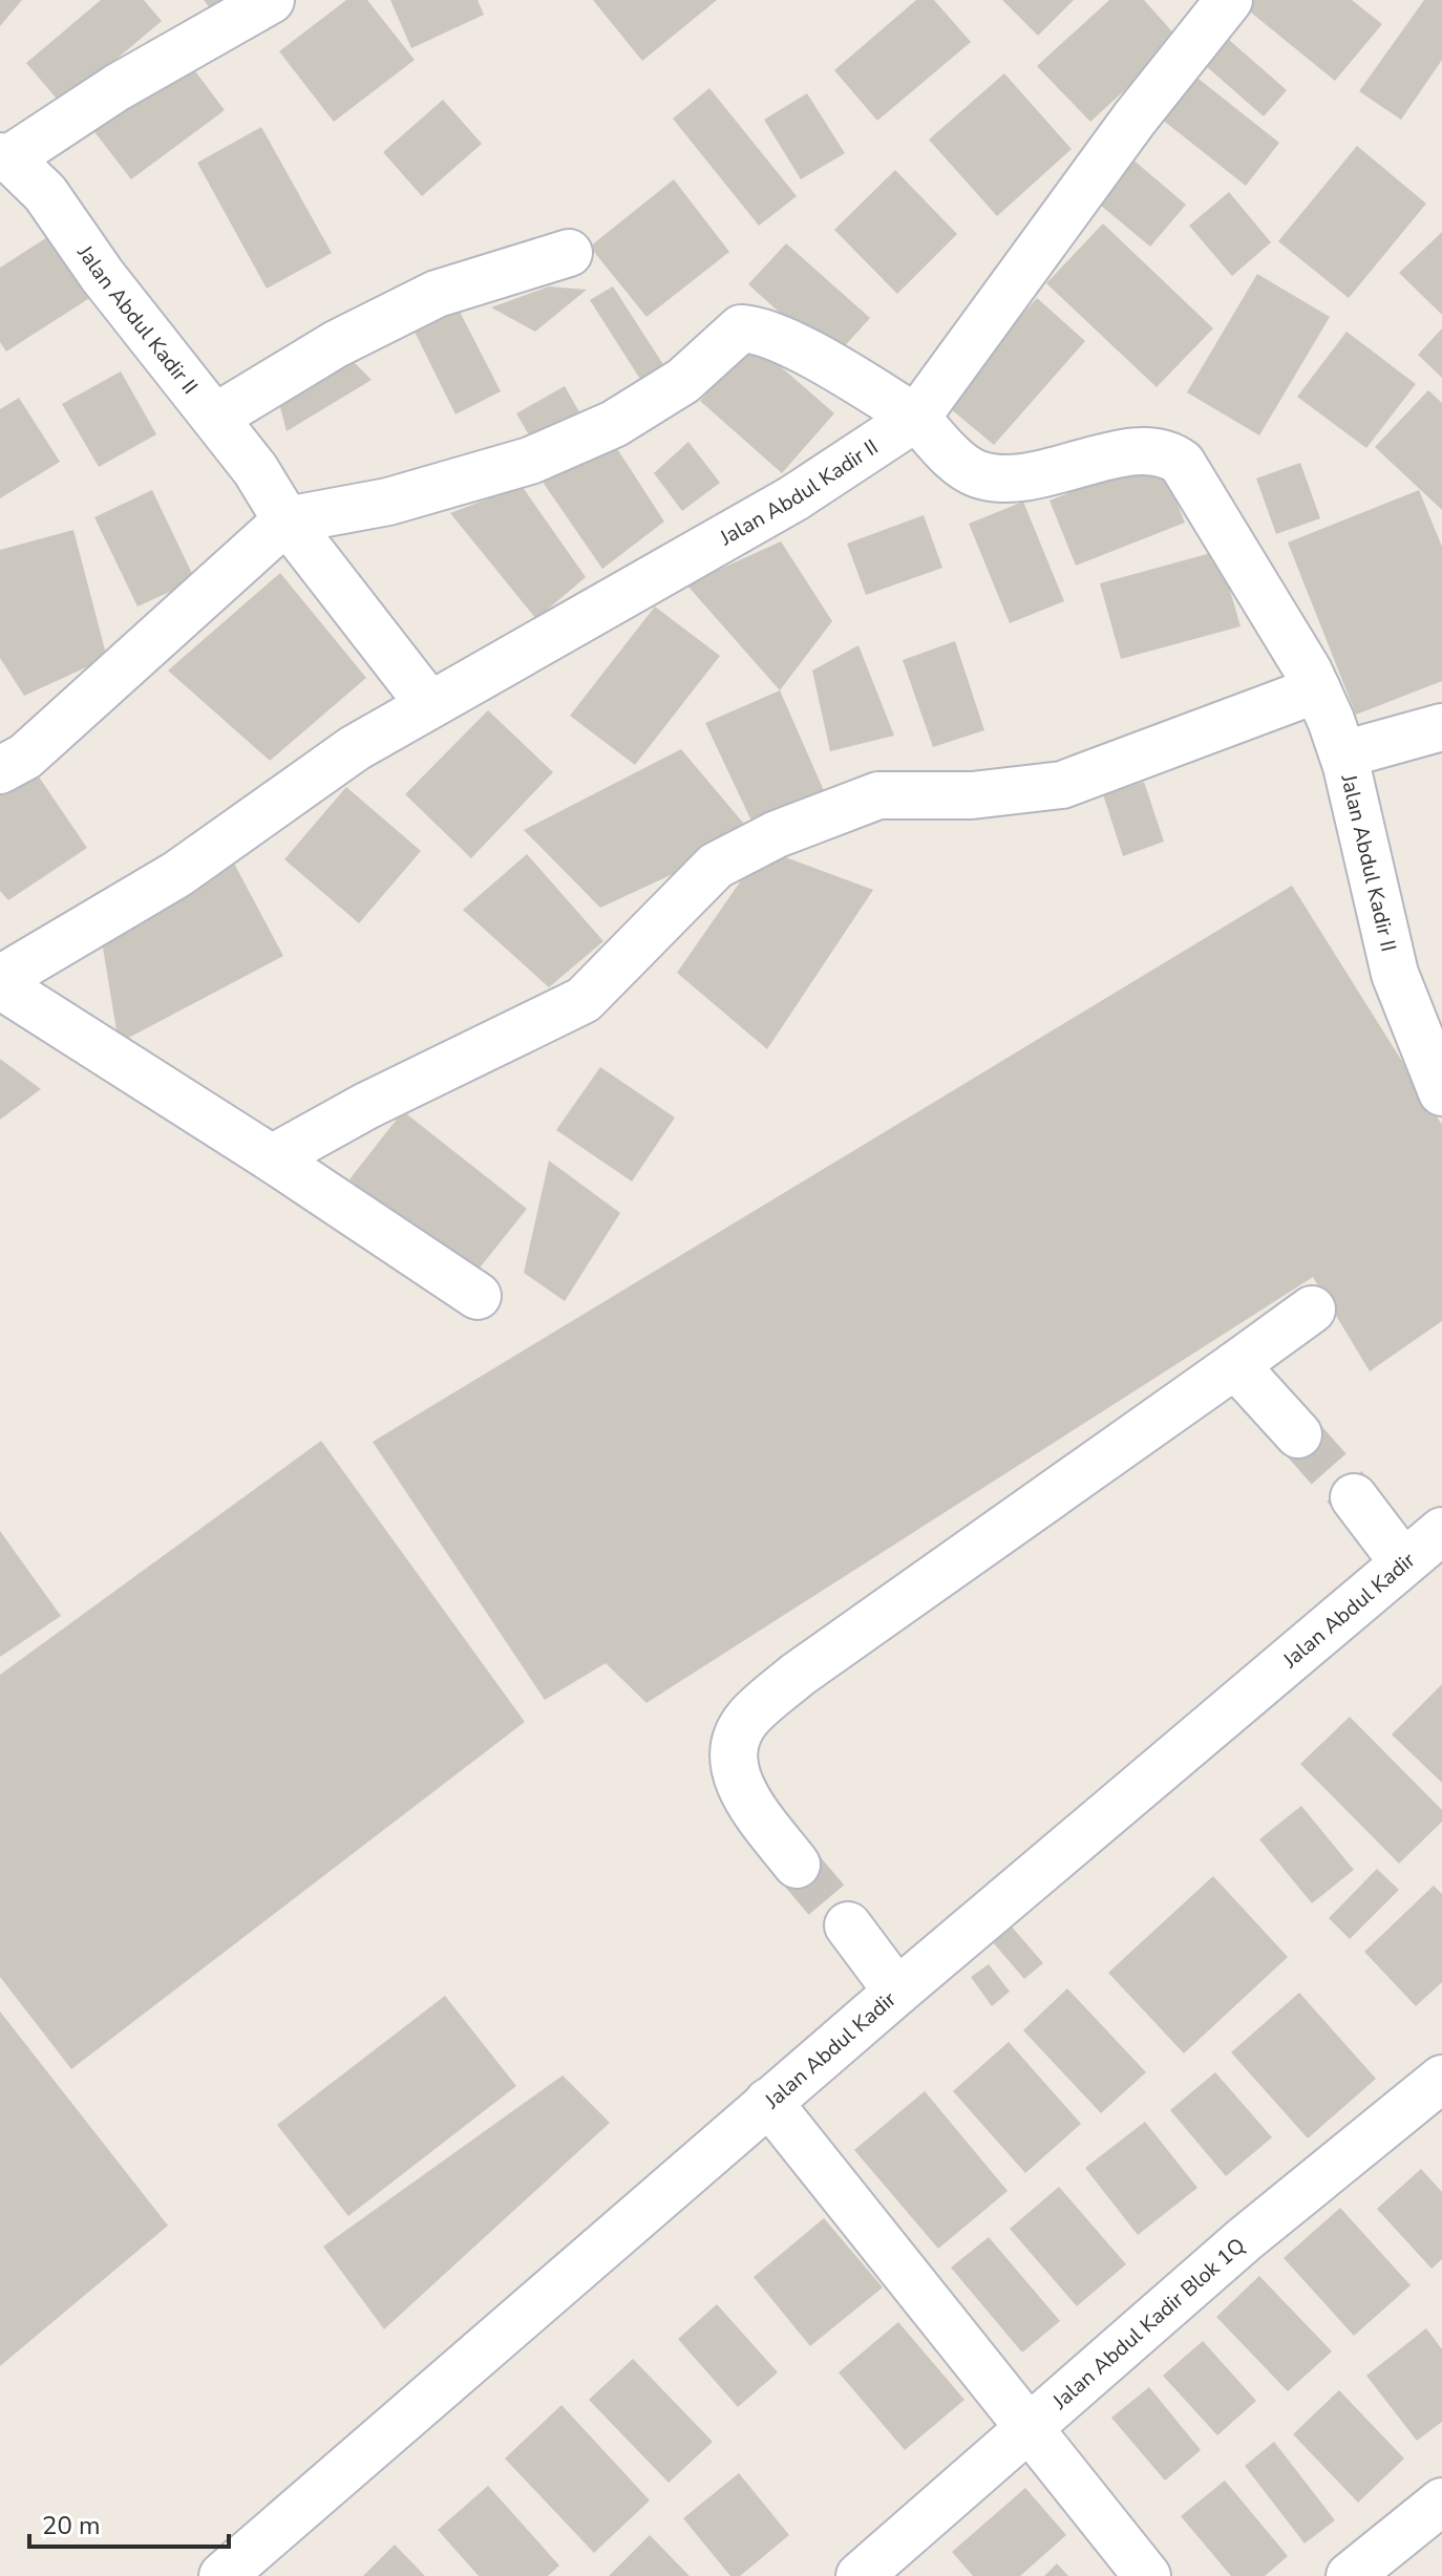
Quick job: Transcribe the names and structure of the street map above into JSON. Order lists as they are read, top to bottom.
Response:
{
  "streets": {
    "street": ["Jalan Abdul Kadir II", "Jalan Abdul Kadir", "Jalan Abdul Kadir Blok 1Q"]
  },
  "scale_bar": "20 m"
}
